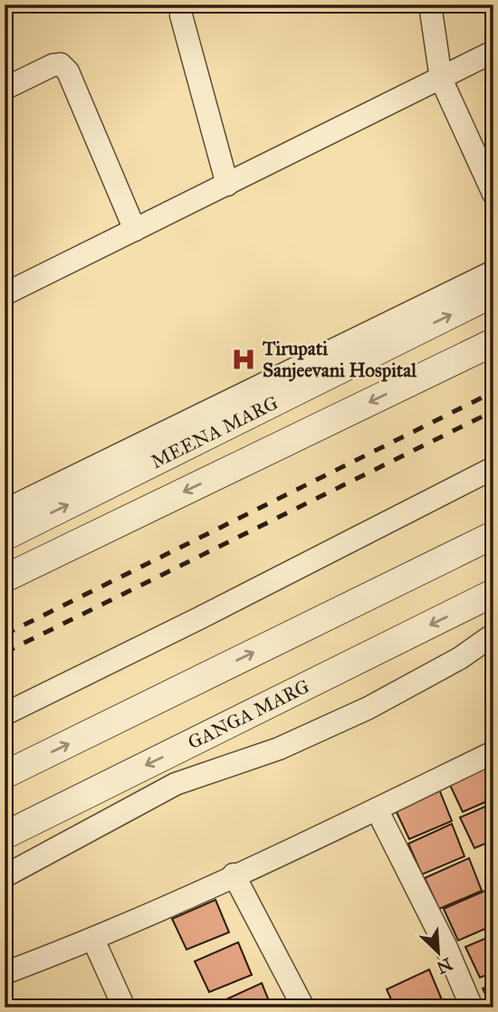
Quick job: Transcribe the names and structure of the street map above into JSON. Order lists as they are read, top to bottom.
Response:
{
  "streets": {
    "street": ["MEENA MARG", "GANGA MARG"]
  },
  "places": {
    "hospital": ["Tirupati Sanjeevani Hospital"]
  },
  "north": "bottom right"
}
